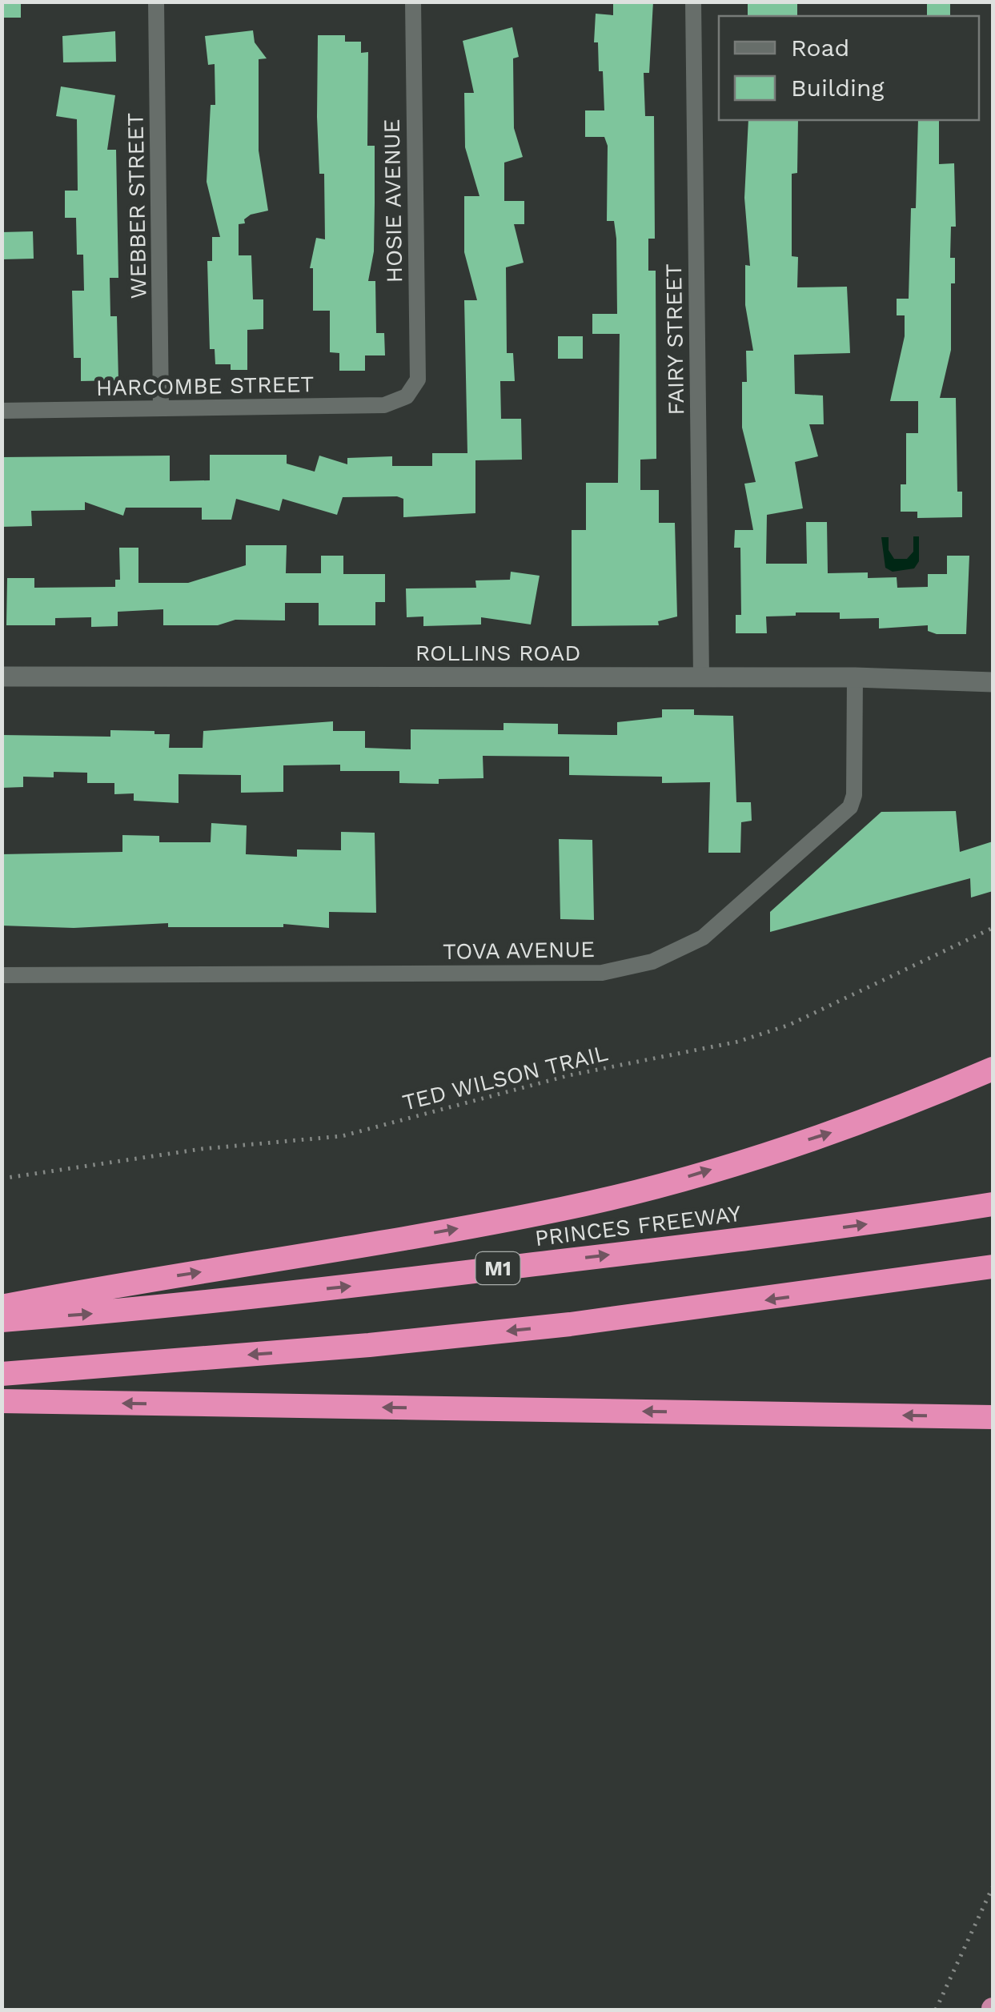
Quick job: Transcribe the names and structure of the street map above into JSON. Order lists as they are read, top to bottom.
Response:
{
  "streets": {
    "highway": ["PRINCES FREEWAY", "M1"],
    "street": [
      "HOSIE AVENUE",
      "WEBBER STREET",
      "FAIRY STREET",
      "HARCOMBE STREET",
      "ROLLINS ROAD",
      "TOVA AVENUE"
    ],
    "path": ["TED WILSON TRAIL"]
  },
  "crossings": [
    ["HOSIE AVENUE", "HARCOMBE STREET"],
    ["WEBBER STREET", "HARCOMBE STREET"],
    ["FAIRY STREET", "ROLLINS ROAD"],
    ["ROLLINS ROAD", "TOVA AVENUE"]
  ],
  "legend": ["Road", "Building"]
}
